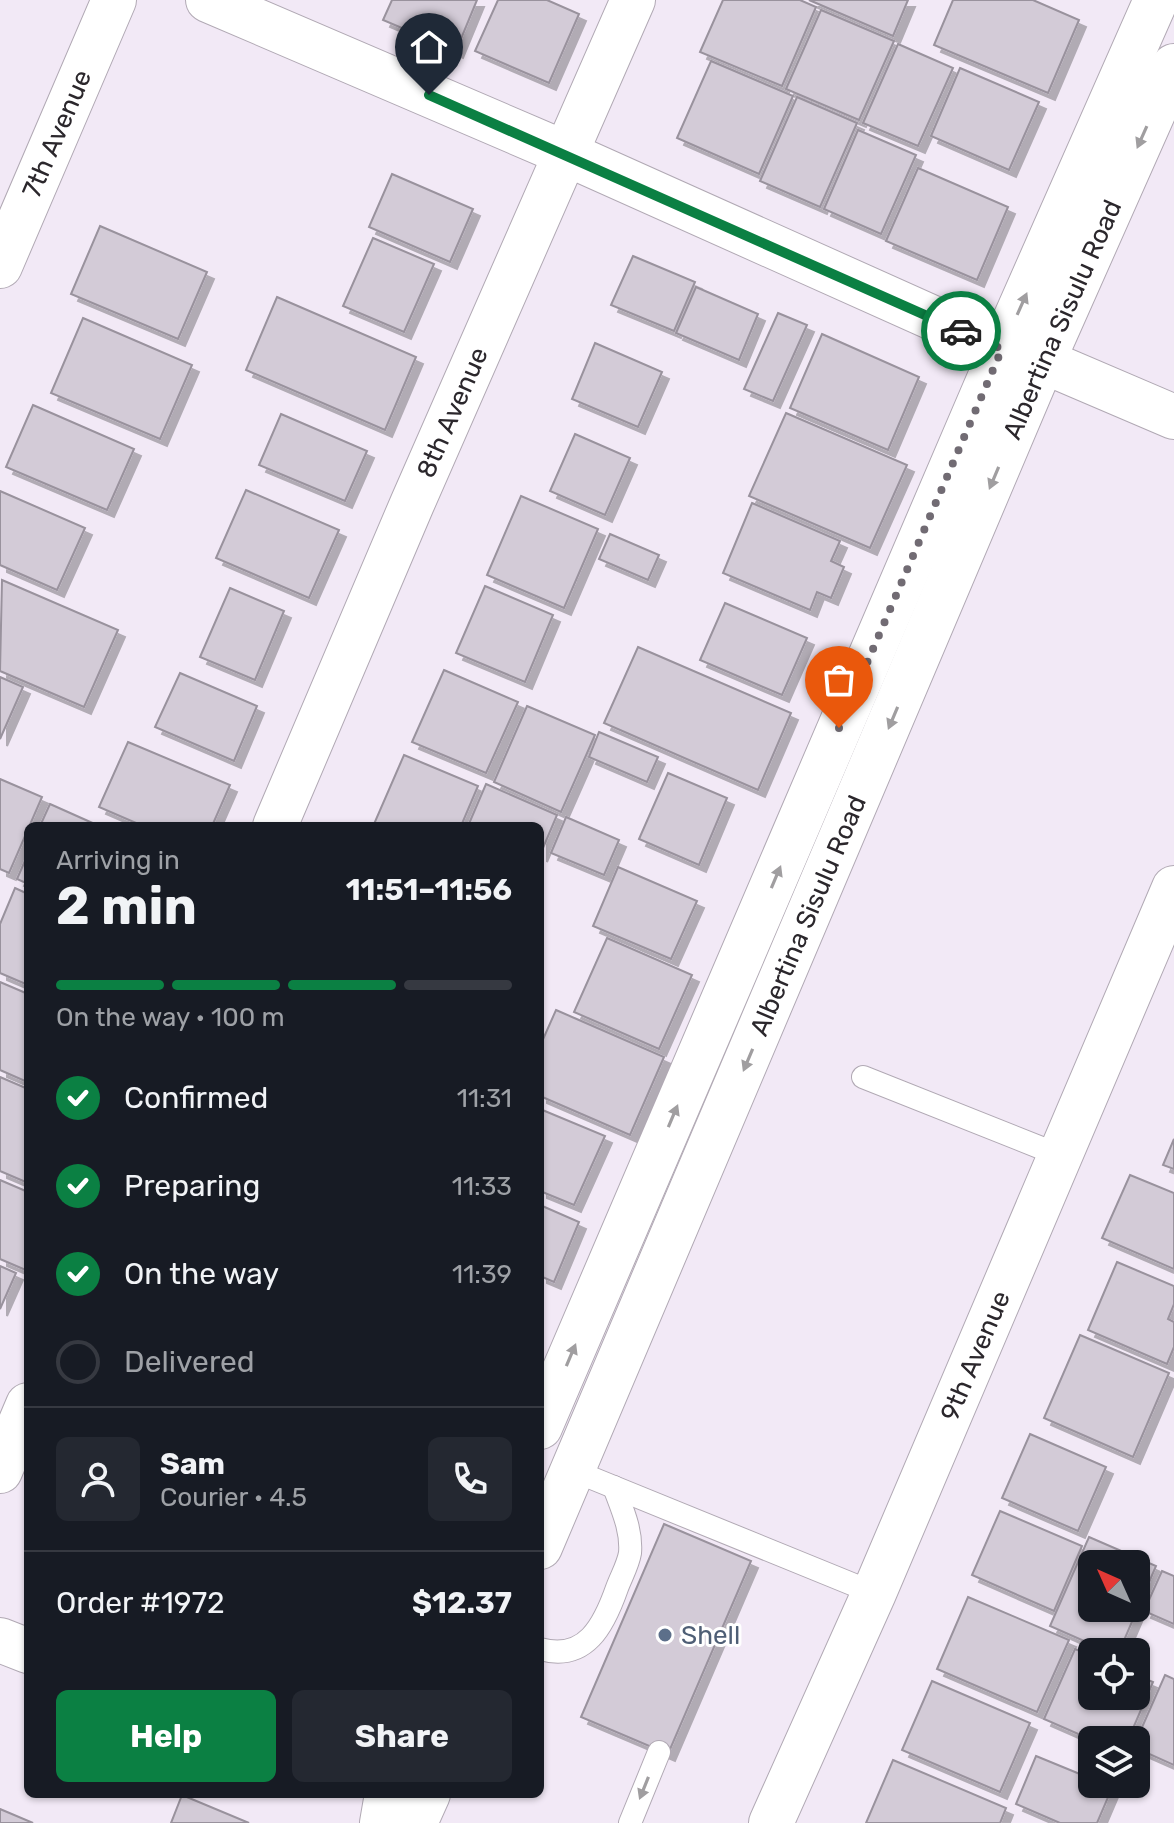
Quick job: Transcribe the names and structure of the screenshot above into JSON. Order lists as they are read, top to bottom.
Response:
{
  "streets": {
    "street": [
      "7th Avenue",
      "Albertina Sisulu Road",
      "8th Avenue",
      "9th Avenue"
    ]
  },
  "places": ["Shell"],
  "north": "top left",
  "page": {
    "heading": ["2 min", "Arriving in", "11:51–11:56"],
    "panel": [
      "Sam",
      "Courier · 4.5",
      "Order #1972",
      "$12.37"
    ],
    "bar": "On the way · 100 m",
    "list": [
      ["Confirmed", "11:31"],
      ["Preparing", "11:33"],
      ["On the way", "11:39"],
      "Delivered"
    ],
    "buttons": ["Help", "Share"]
  }
}
